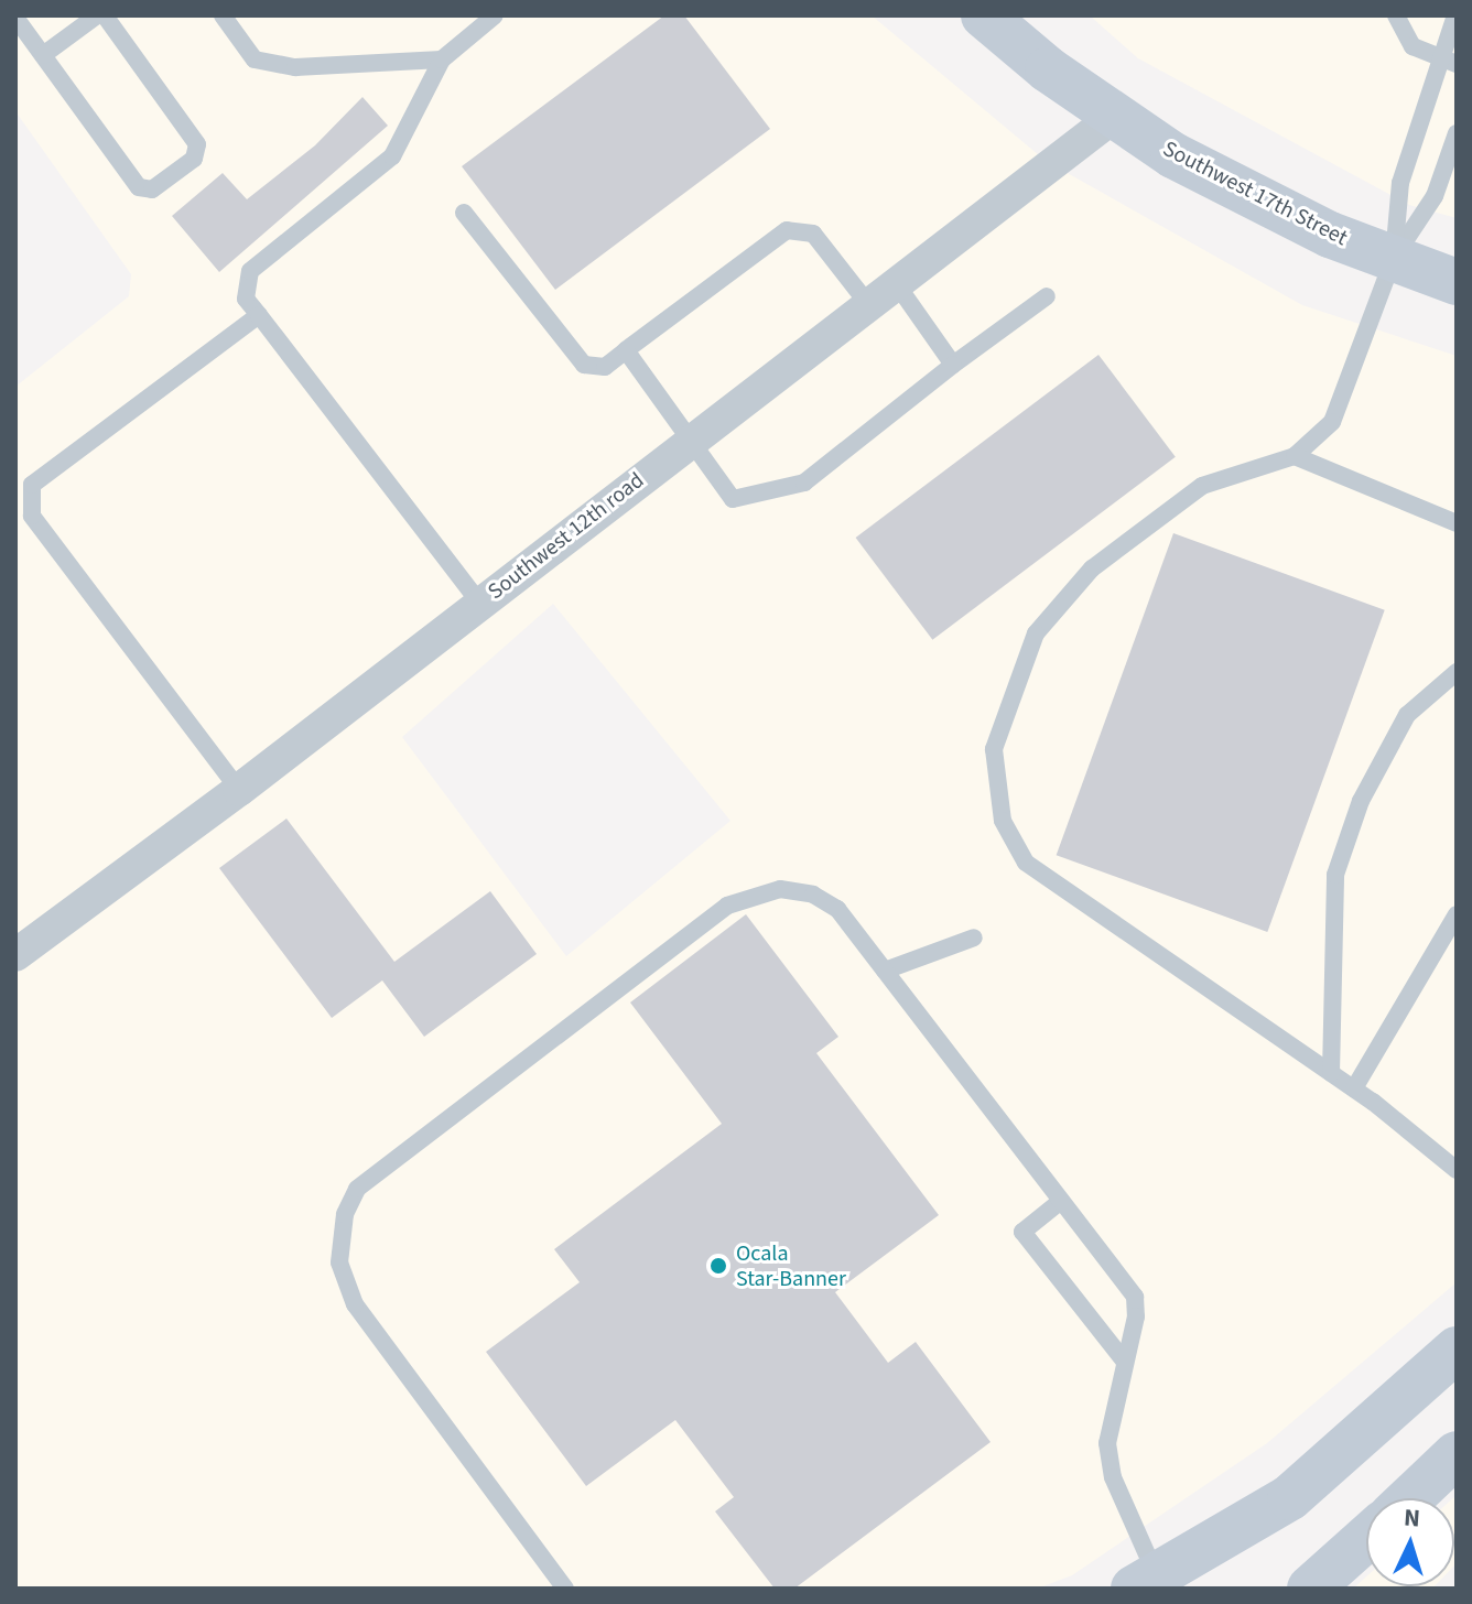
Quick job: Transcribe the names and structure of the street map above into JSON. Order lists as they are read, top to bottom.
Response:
{
  "streets": {
    "main road": ["Southwest 17th Street"],
    "street": ["Southwest 12th road"]
  },
  "crossings": [
    ["Southwest 17th Street", "Southwest 12th road"]
  ],
  "places": ["Ocala Star-Banner"],
  "north": "top"
}
